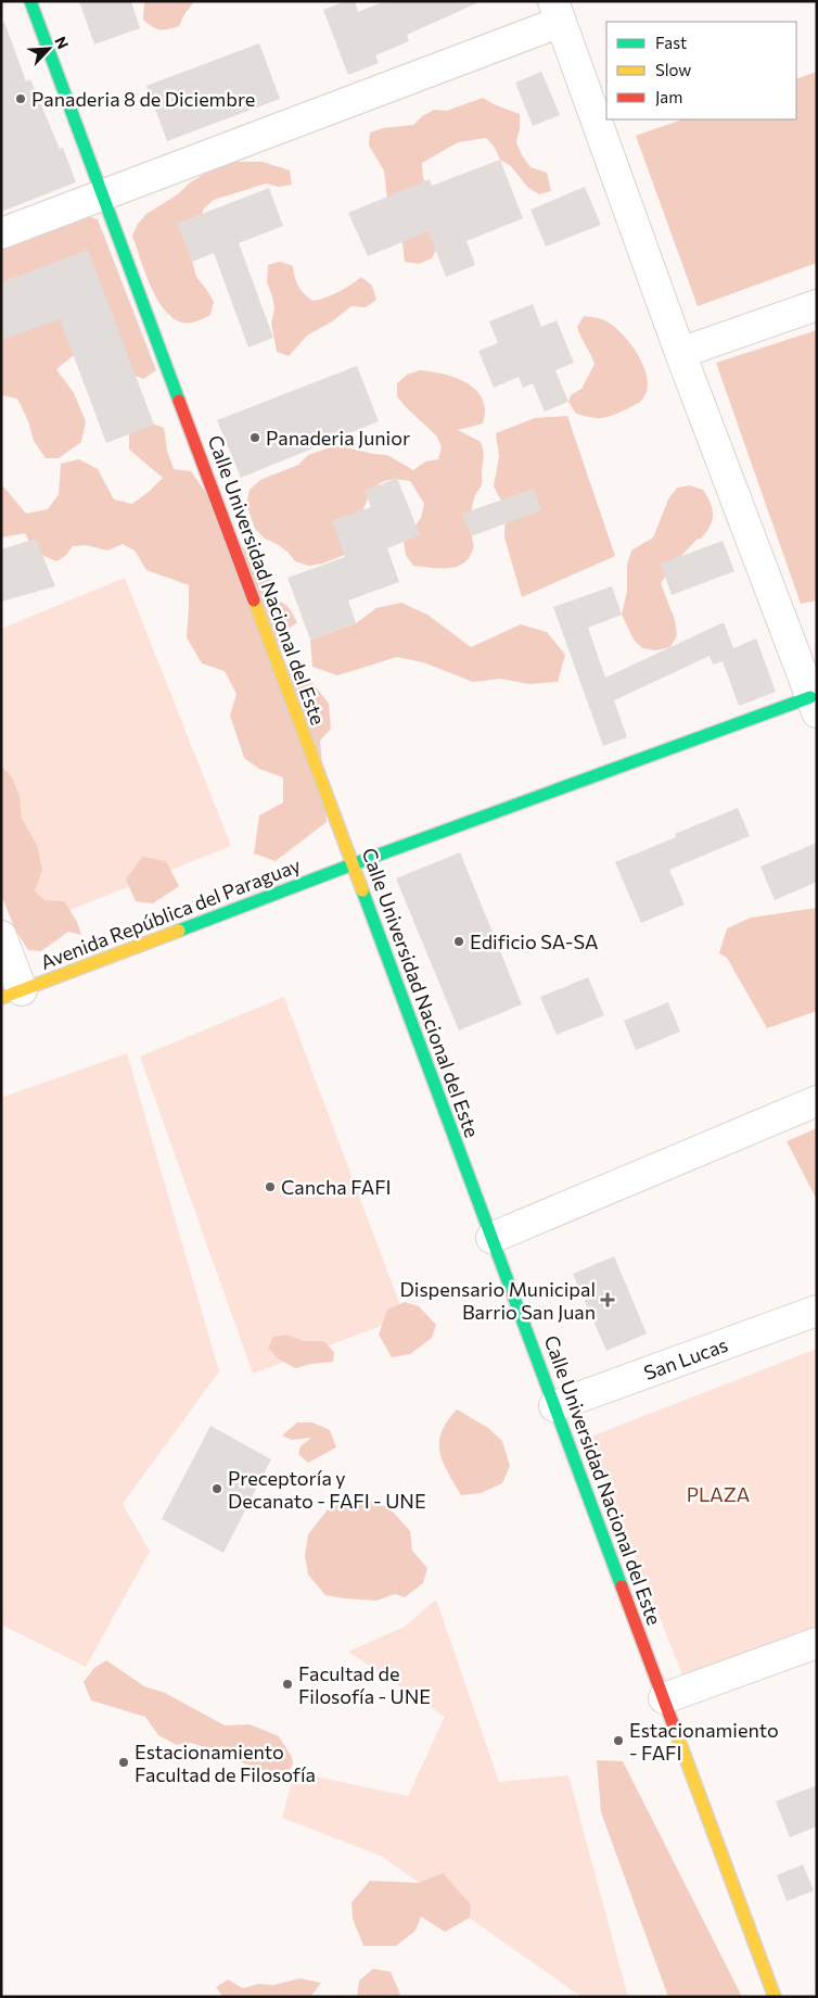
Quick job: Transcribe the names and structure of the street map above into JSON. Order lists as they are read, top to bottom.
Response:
{
  "streets": {
    "street": ["Calle Universidad Nacional del Este", "Avenida República del Paraguay", "San Lucas"]
  },
  "crossings": [
    ["Calle Universidad Nacional del Este", "Avenida República del Paraguay"],
    ["Calle Universidad Nacional del Este", "San Lucas"]
  ],
  "parks": ["PLAZA"],
  "places": {
    "other": [
      "Panaderia 8 de Diciembre",
      "Panaderia Junior",
      "Edificio SA-SA",
      "Cancha FAFI",
      "Preceptoría y Decanato - FAFI - UNE",
      "Facultad de Filosofía - UNE",
      "Estacionamiento - FAFI",
      "Estacionamiento Facultad de Filosofía"
    ],
    "health": ["Dispensario Municipal Barrio San Juan"]
  },
  "legend": ["Fast", "Slow", "Jam"],
  "north": "top right"
}
